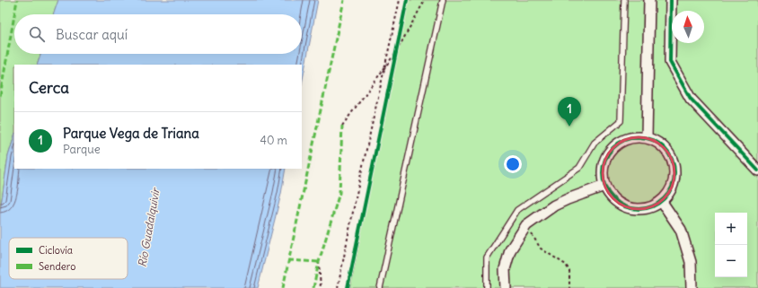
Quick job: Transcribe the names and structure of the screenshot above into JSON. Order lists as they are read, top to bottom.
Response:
{
  "water": ["Río Guadalquivir"],
  "legend": ["Ciclovía", "Sendero"],
  "north": "top",
  "page": {
    "search": "Buscar aquí",
    "heading": "Cerca",
    "pins": "1",
    "list": [
      {
        "mark": "1",
        "name": "Parque Vega de Triana",
        "note": "Parque",
        "value": "40 m"
      }
    ],
    "map_buttons": ["+", "−"]
  }
}
